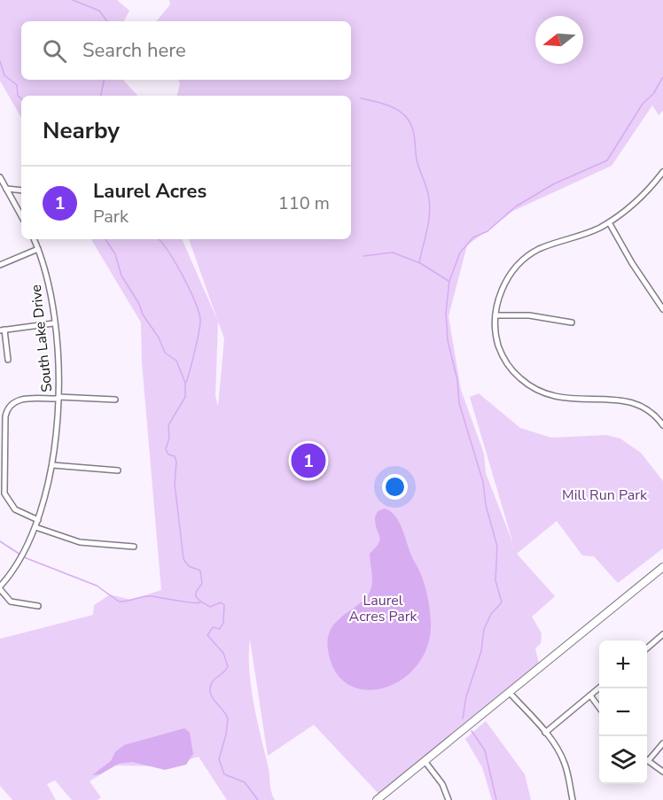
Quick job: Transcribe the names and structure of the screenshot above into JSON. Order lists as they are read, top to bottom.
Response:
{
  "streets": {
    "street": ["South Lake Drive"]
  },
  "parks": ["Mill Run Park", "Laurel Acres Park"],
  "north": "left",
  "page": {
    "search": "Search here",
    "heading": "Nearby",
    "list": [
      {
        "mark": "1",
        "name": "Laurel Acres",
        "note": "Park",
        "value": "110 m"
      }
    ],
    "pins": "1",
    "map_buttons": ["+", "−"]
  }
}
